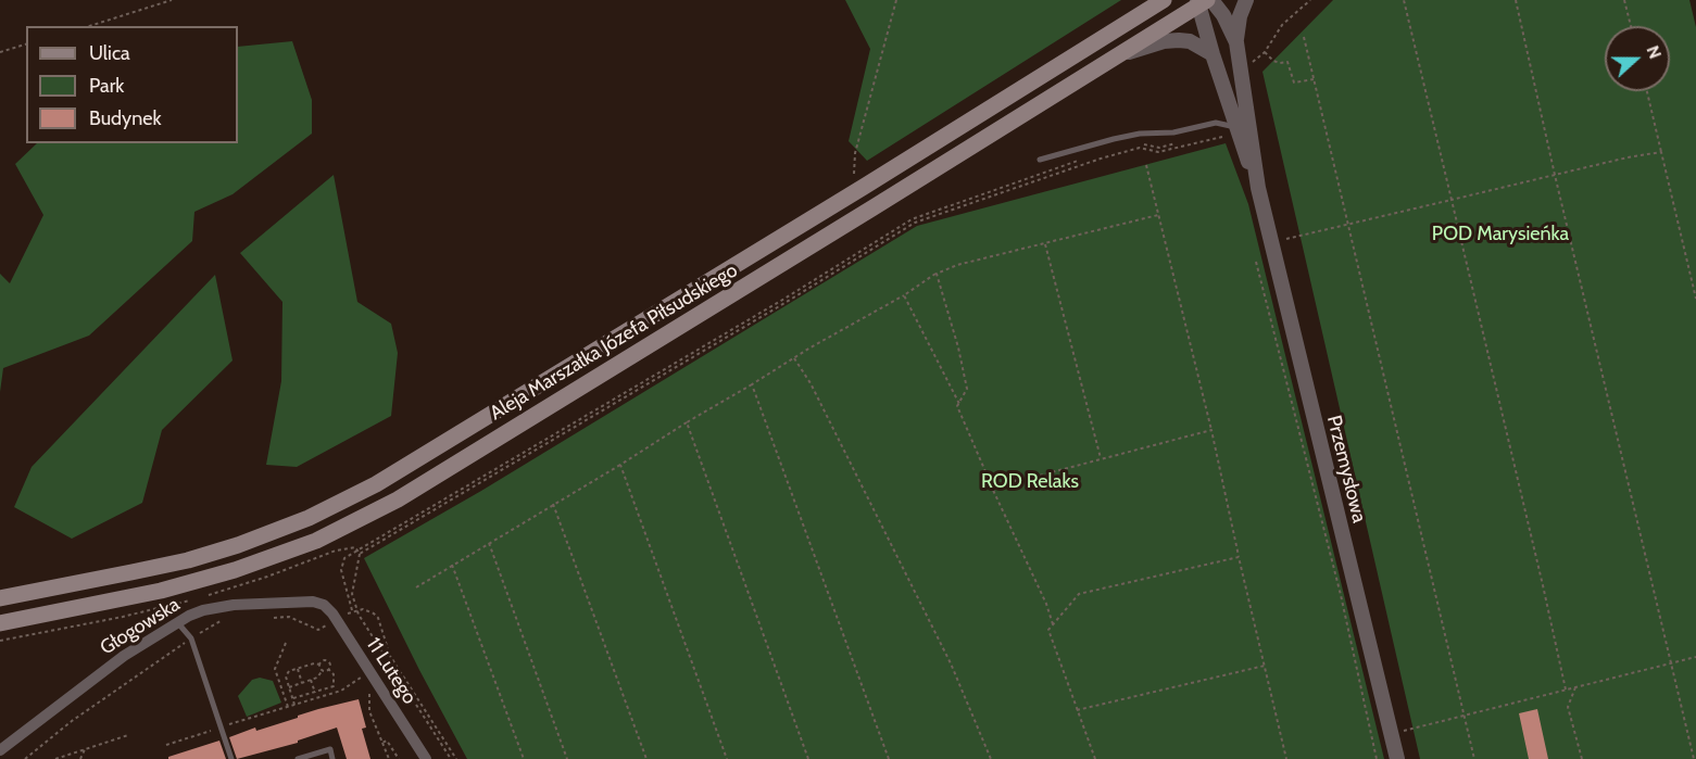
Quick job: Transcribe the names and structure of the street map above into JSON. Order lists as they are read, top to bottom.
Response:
{
  "streets": {
    "main road": ["Aleja Marszałka Józefa Piłsudskiego"],
    "street": ["Przemysłowa", "Głogowska", "11 Lutego"]
  },
  "crossings": [
    ["Aleja Marszałka Józefa Piłsudskiego", "Przemysłowa"],
    ["Głogowska", "11 Lutego"]
  ],
  "parks": ["POD Marysieńka", "ROD Relaks"],
  "legend": ["Ulica", "Park", "Budynek"],
  "north": "right"
}
